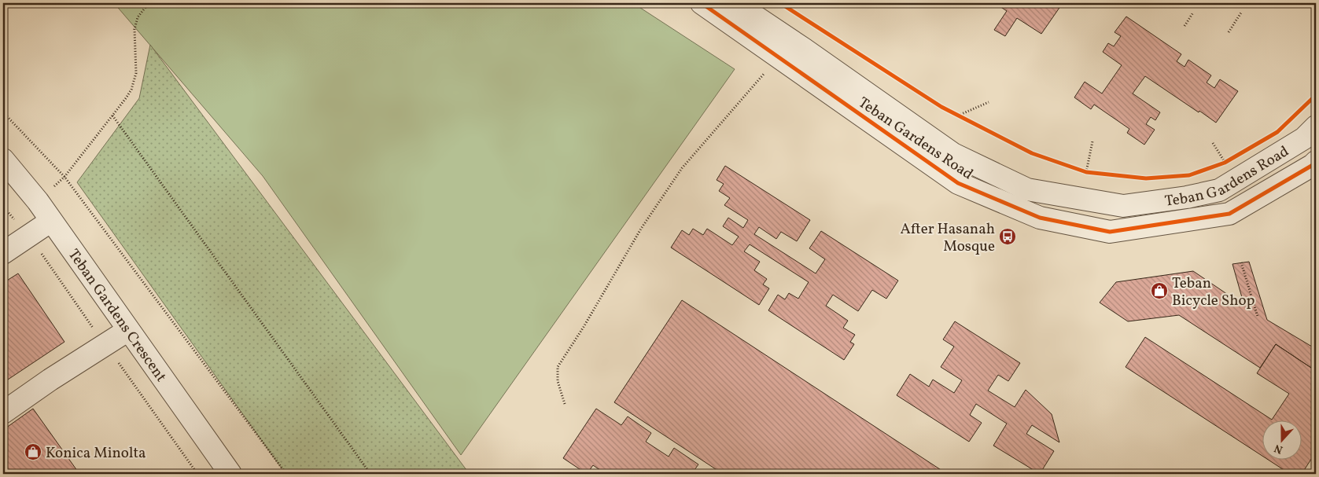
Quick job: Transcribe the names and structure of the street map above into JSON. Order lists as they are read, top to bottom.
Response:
{
  "streets": {
    "street": ["Teban Gardens Road", "Teban Gardens Crescent"]
  },
  "places": {
    "bus stop": ["After Hasanah Mosque"],
    "shop": ["Teban Bicycle Shop", "Konica Minolta"]
  },
  "north": "bottom"
}
